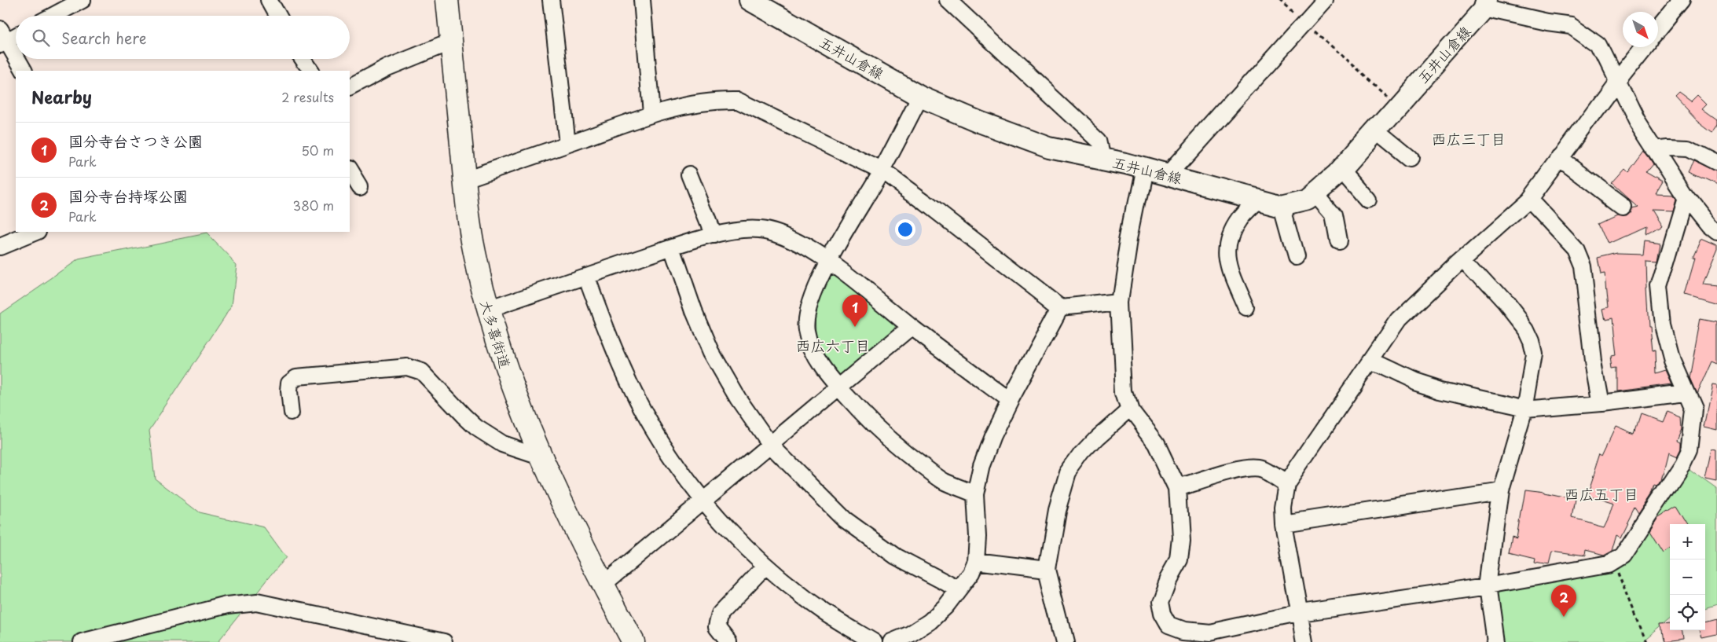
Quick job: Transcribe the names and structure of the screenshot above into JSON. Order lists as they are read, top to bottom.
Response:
{
  "streets": {
    "highway": ["大多喜街道"],
    "main road": ["五井山倉線"]
  },
  "districts": ["西広三丁目", "西広六丁目", "西広五丁目"],
  "north": "bottom right",
  "page": {
    "search": "Search here",
    "heading": ["Nearby", "2 results"],
    "list": [
      {
        "mark": "1",
        "name": "国分寺台さつき公園",
        "note": "Park",
        "value": "50 m"
      },
      {
        "mark": "2",
        "name": "国分寺台持塚公園",
        "note": "Park",
        "value": "380 m"
      }
    ],
    "pins": ["1", "2"],
    "map_buttons": ["+", "−"]
  }
}
